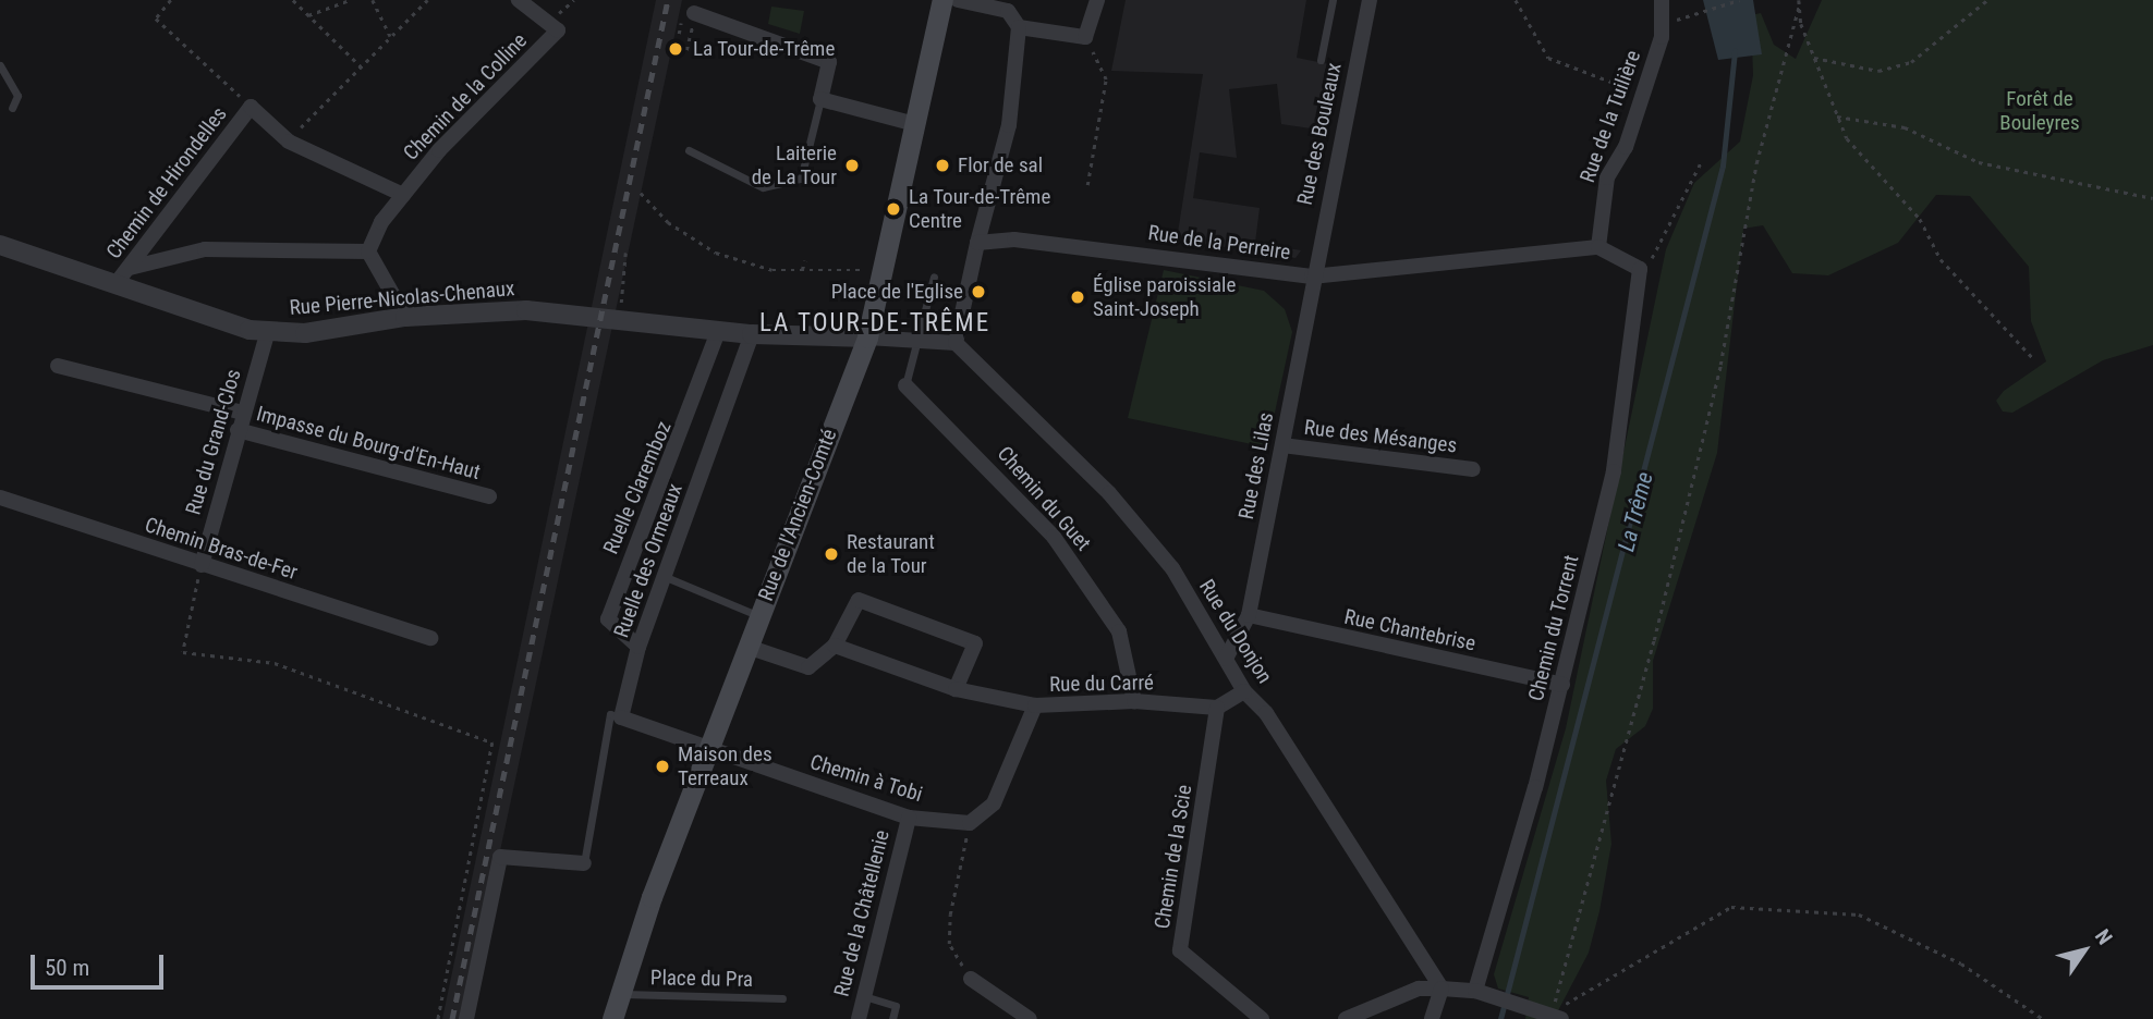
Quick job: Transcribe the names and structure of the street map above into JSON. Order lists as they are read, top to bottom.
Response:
{
  "streets": {
    "main road": ["Rue de l'Ancien-Comté"],
    "street": [
      "Chemin de la Colline",
      "Rue de la Tuilière",
      "Rue des Bouleaux",
      "Chemin de Hirondelles",
      "Rue de la Perreire",
      "Rue Pierre-Nicolas-Chenaux",
      "Rue des Mésanges",
      "Rue du Grand-Clos",
      "Impasse du Bourg-d'En-Haut",
      "Rue des Lilas",
      "Ruelle Claremboz",
      "Chemin du Guet",
      "Chemin Bras-de-Fer",
      "Ruelle des Ormeaux",
      "Chemin du Torrent",
      "Rue Chantebrise",
      "Rue du Donjon",
      "Rue du Carré",
      "Chemin à Tobi",
      "Chemin de la Scie",
      "Rue de la Châtellenie"
    ],
    "lane": ["Place du Pra"]
  },
  "crossings": [
    ["Rue de la Tuilière", "Rue de la Perreire"],
    ["Rue des Bouleaux", "Rue de la Perreire"],
    ["Rue des Bouleaux", "Rue des Lilas"],
    ["Chemin de Hirondelles", "Rue Pierre-Nicolas-Chenaux"],
    ["Rue de la Perreire", "Rue des Lilas"],
    ["Rue Pierre-Nicolas-Chenaux", "Rue du Grand-Clos"],
    ["Rue Pierre-Nicolas-Chenaux", "Ruelle Claremboz"],
    ["Rue Pierre-Nicolas-Chenaux", "Rue de l'Ancien-Comté"],
    ["Rue Pierre-Nicolas-Chenaux", "Ruelle des Ormeaux"],
    ["Rue des Mésanges", "Rue des Lilas"],
    ["Rue du Grand-Clos", "Impasse du Bourg-d'En-Haut"],
    ["Rue du Grand-Clos", "Chemin Bras-de-Fer"],
    ["Rue des Lilas", "Rue Chantebrise"],
    ["Rue des Lilas", "Rue du Donjon"],
    ["Ruelle Claremboz", "Ruelle des Ormeaux"],
    ["Chemin du Guet", "Rue du Carré"],
    ["Rue de l'Ancien-Comté", "Chemin à Tobi"],
    ["Rue de l'Ancien-Comté", "Place du Pra"],
    ["Chemin du Torrent", "Rue Chantebrise"],
    ["Rue du Carré", "Chemin de la Scie"],
    ["Chemin à Tobi", "Rue de la Châtellenie"]
  ],
  "districts": ["LA TOUR-DE-TRÊME"],
  "water": ["La Trême"],
  "parks": ["Forêt de Bouleyres"],
  "places": [
    "La Tour-de-Trême",
    "Laiterie de La Tour",
    "Flor de sal",
    "La Tour-de-Trême Centre",
    "Place de l'Eglise",
    "Église paroissiale Saint-Joseph",
    "Restaurant de la Tour",
    "Maison des Terreaux"
  ],
  "scale_bar": "50 m",
  "north": "top right"
}
